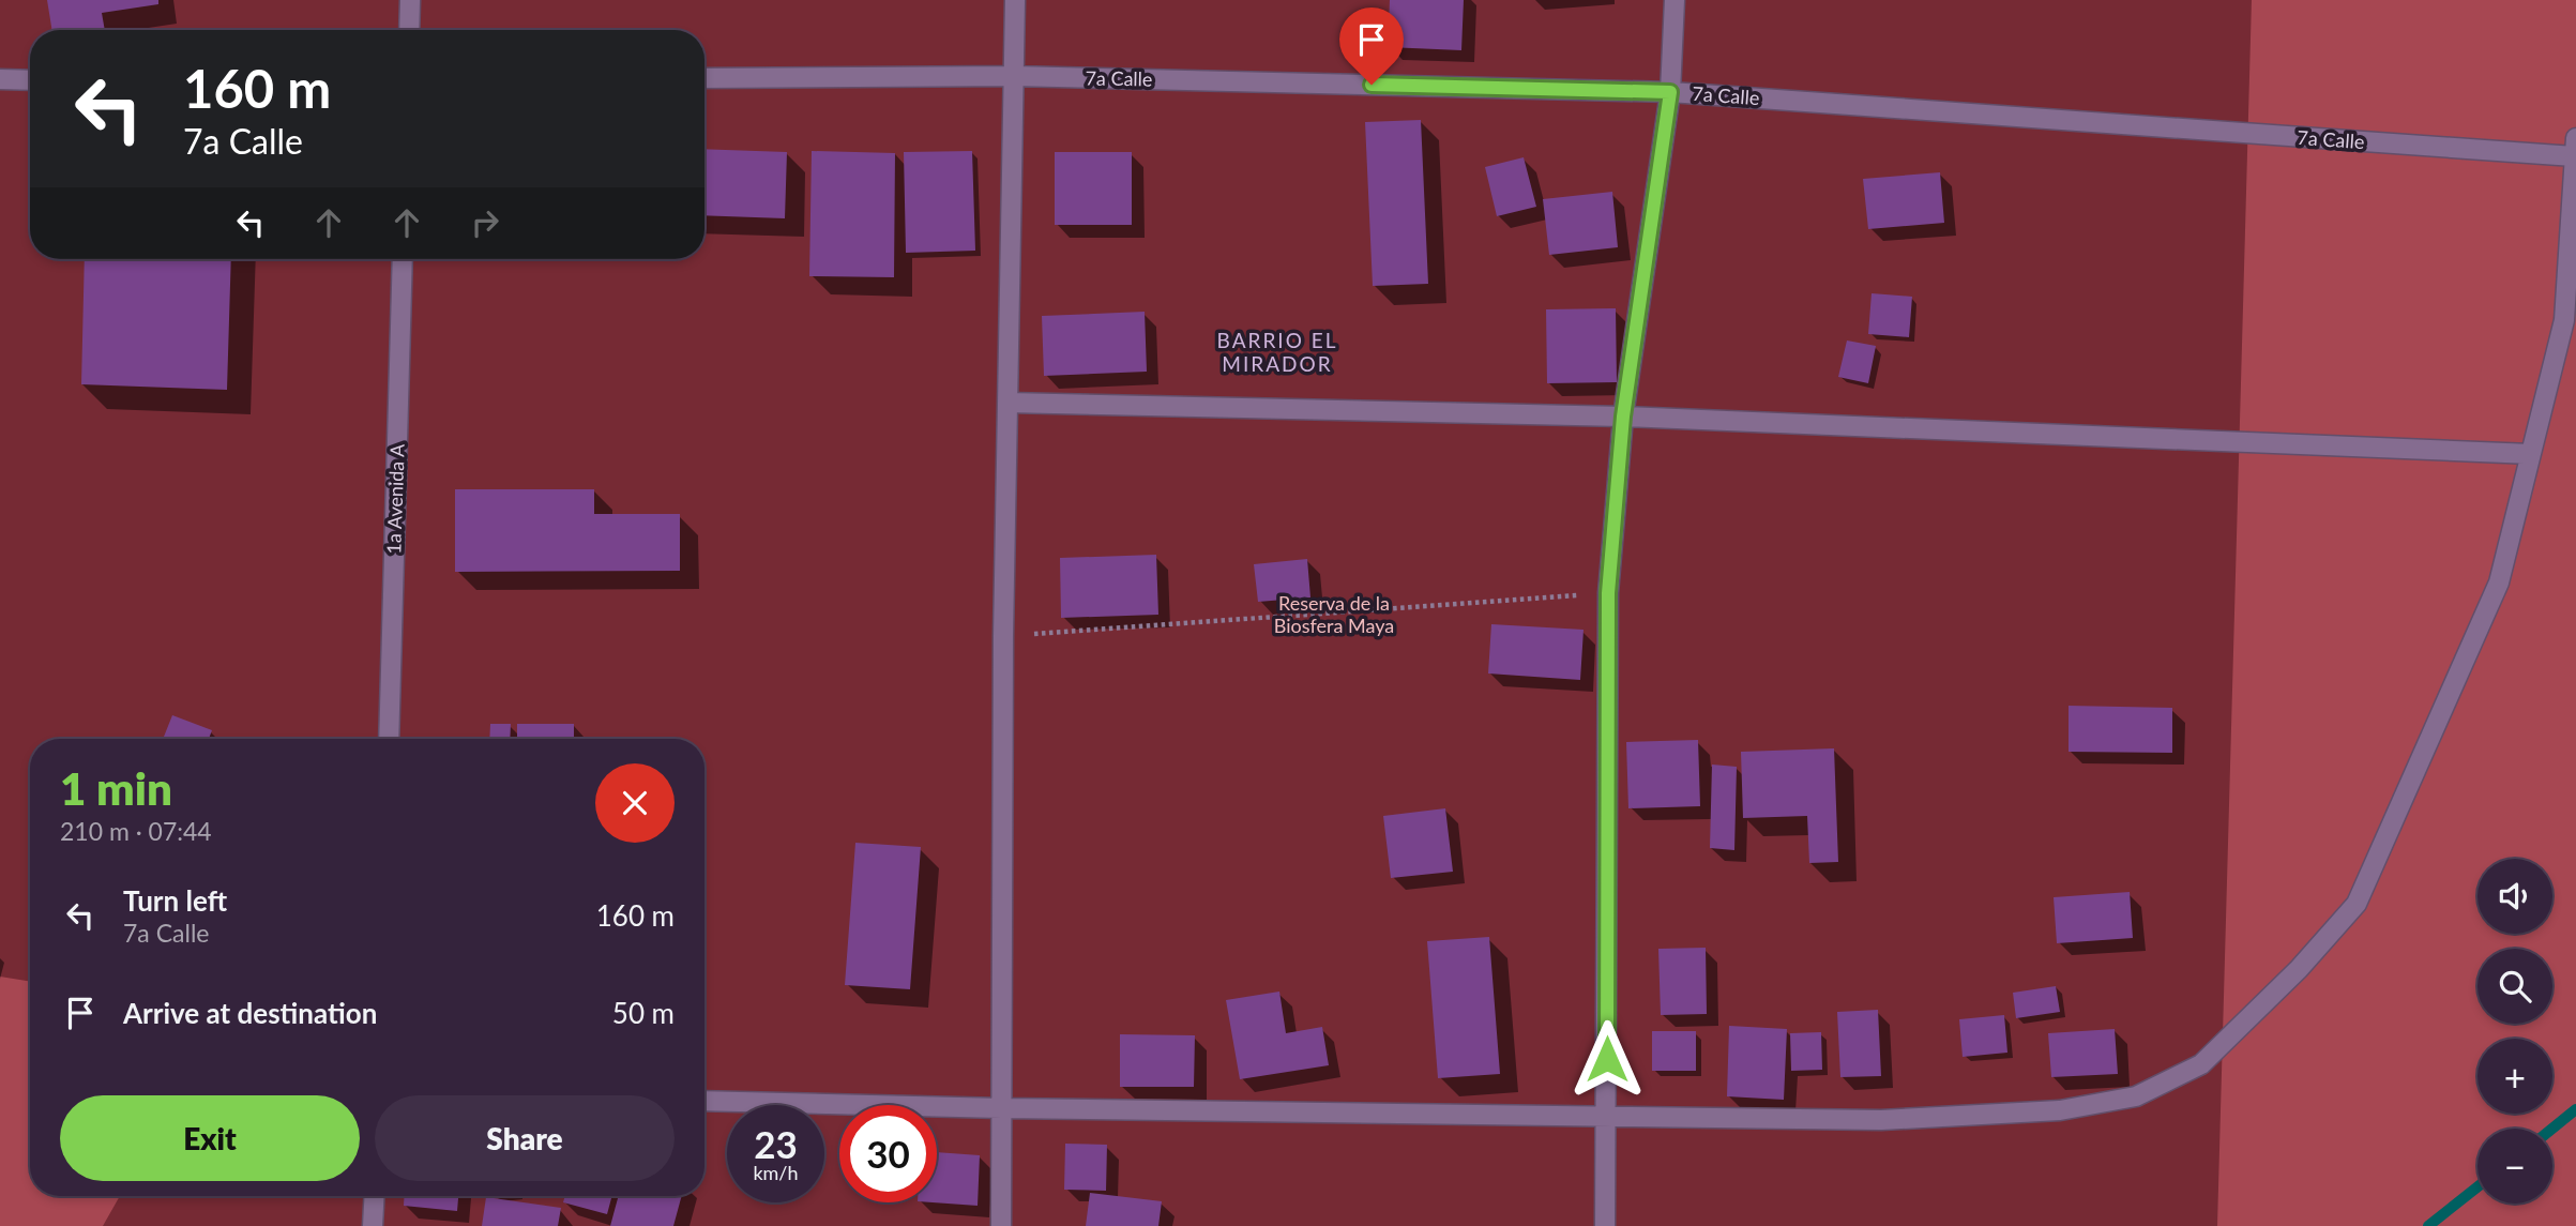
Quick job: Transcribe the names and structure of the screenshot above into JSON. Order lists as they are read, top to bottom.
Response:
{
  "streets": {
    "street": ["7a Calle", "1a Avenida A"]
  },
  "districts": ["BARRIO EL MIRADOR"],
  "parks": ["Reserva de la Biosfera Maya"],
  "page": {
    "turn": ["160 m", "7a Calle"],
    "heading": ["1 min", "210 m · 07:44"],
    "map_buttons": ["+", "−"],
    "list": [
      {
        "name": "Turn left",
        "note": "7a Calle",
        "value": "160 m"
      },
      {
        "name": "Arrive at destination",
        "value": "50 m"
      }
    ],
    "buttons": ["Exit", "Share"],
    "speed": "23 km/h",
    "limit": "30"
  }
}
